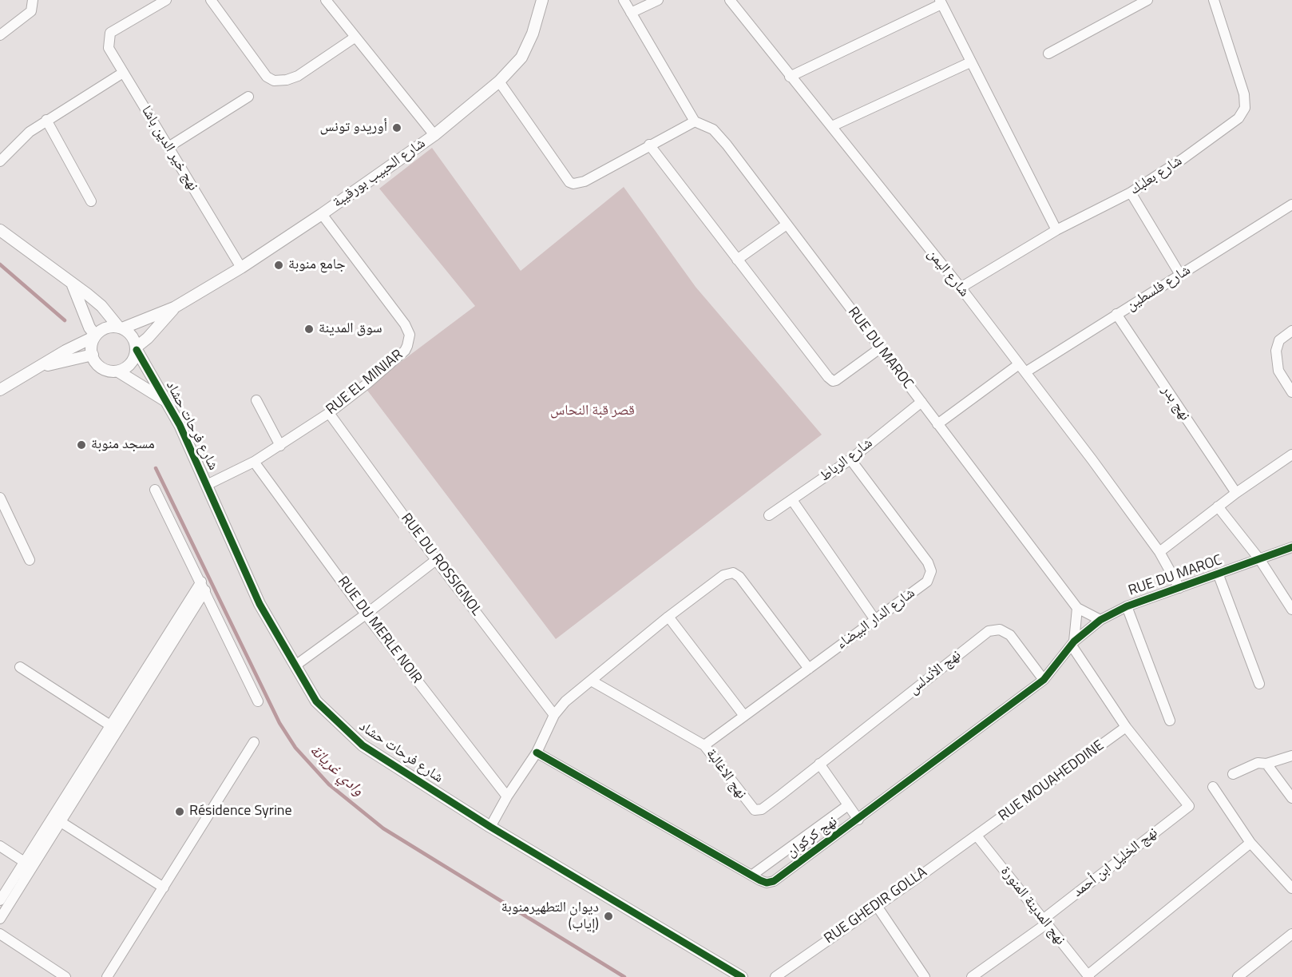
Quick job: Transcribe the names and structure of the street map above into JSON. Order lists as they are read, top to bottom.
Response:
{
  "streets": {
    "street": [
      "نهج خير الدين باشا",
      "شارع الحبيب بورقيبة",
      "شارع بعلبك",
      "شارع اليمن",
      "شارع فلسطين",
      "RUE DU MAROC",
      "RUE EL MINIAR",
      "نهج بدر",
      "شارع فرحات حشاد",
      "شارع الرباط",
      "RUE DU ROSSIGNOL",
      "شارع الدار البيضاء",
      "RUE DU MERLE NOIR",
      "نهج الأندلس",
      "نهج الاغالبة",
      "RUE MOUAHEDDINE",
      "نهج كركوان",
      "نهج الخليل ابن أحمد",
      "RUE GHEDIR GOLLA",
      "نهج المدينة المنورة"
    ]
  },
  "crossings": [
    ["نهج خير الدين باشا", "شارع الحبيب بورقيبة"],
    ["شارع الحبيب بورقيبة", "RUE EL MINIAR"],
    ["شارع الحبيب بورقيبة", "شارع فرحات حشاد"],
    ["شارع بعلبك", "شارع اليمن"],
    ["شارع اليمن", "شارع فلسطين"],
    ["شارع اليمن", "RUE DU MAROC"],
    ["شارع فلسطين", "RUE DU MAROC"],
    ["شارع فلسطين", "نهج بدر"],
    ["RUE DU MAROC", "شارع الرباط"],
    ["RUE DU MAROC", "نهج كركوان"],
    ["RUE EL MINIAR", "شارع فرحات حشاد"],
    ["RUE EL MINIAR", "RUE DU ROSSIGNOL"],
    ["RUE EL MINIAR", "RUE DU MERLE NOIR"],
    ["شارع الرباط", "شارع الدار البيضاء"],
    ["شارع الدار البيضاء", "نهج الاغالبة"],
    ["نهج الأندلس", "نهج الاغالبة"],
    ["نهج الأندلس", "نهج كركوان"],
    ["RUE MOUAHEDDINE", "نهج الخليل ابن أحمد"],
    ["RUE MOUAHEDDINE", "RUE GHEDIR GOLLA"],
    ["RUE MOUAHEDDINE", "نهج المدينة المنورة"],
    ["نهج الخليل ابن أحمد", "نهج المدينة المنورة"],
    ["RUE GHEDIR GOLLA", "نهج المدينة المنورة"]
  ],
  "water": ["وادي غريانة"],
  "parks": ["قصر قبة النحاس"],
  "places": [
    "أوريدو تونس",
    "جامع منوبة",
    "سوق المدينة",
    "مسجد منوبة",
    "Résidence Syrine",
    "ديوان التطهيرمنوبة (إياب)"
  ]
}
